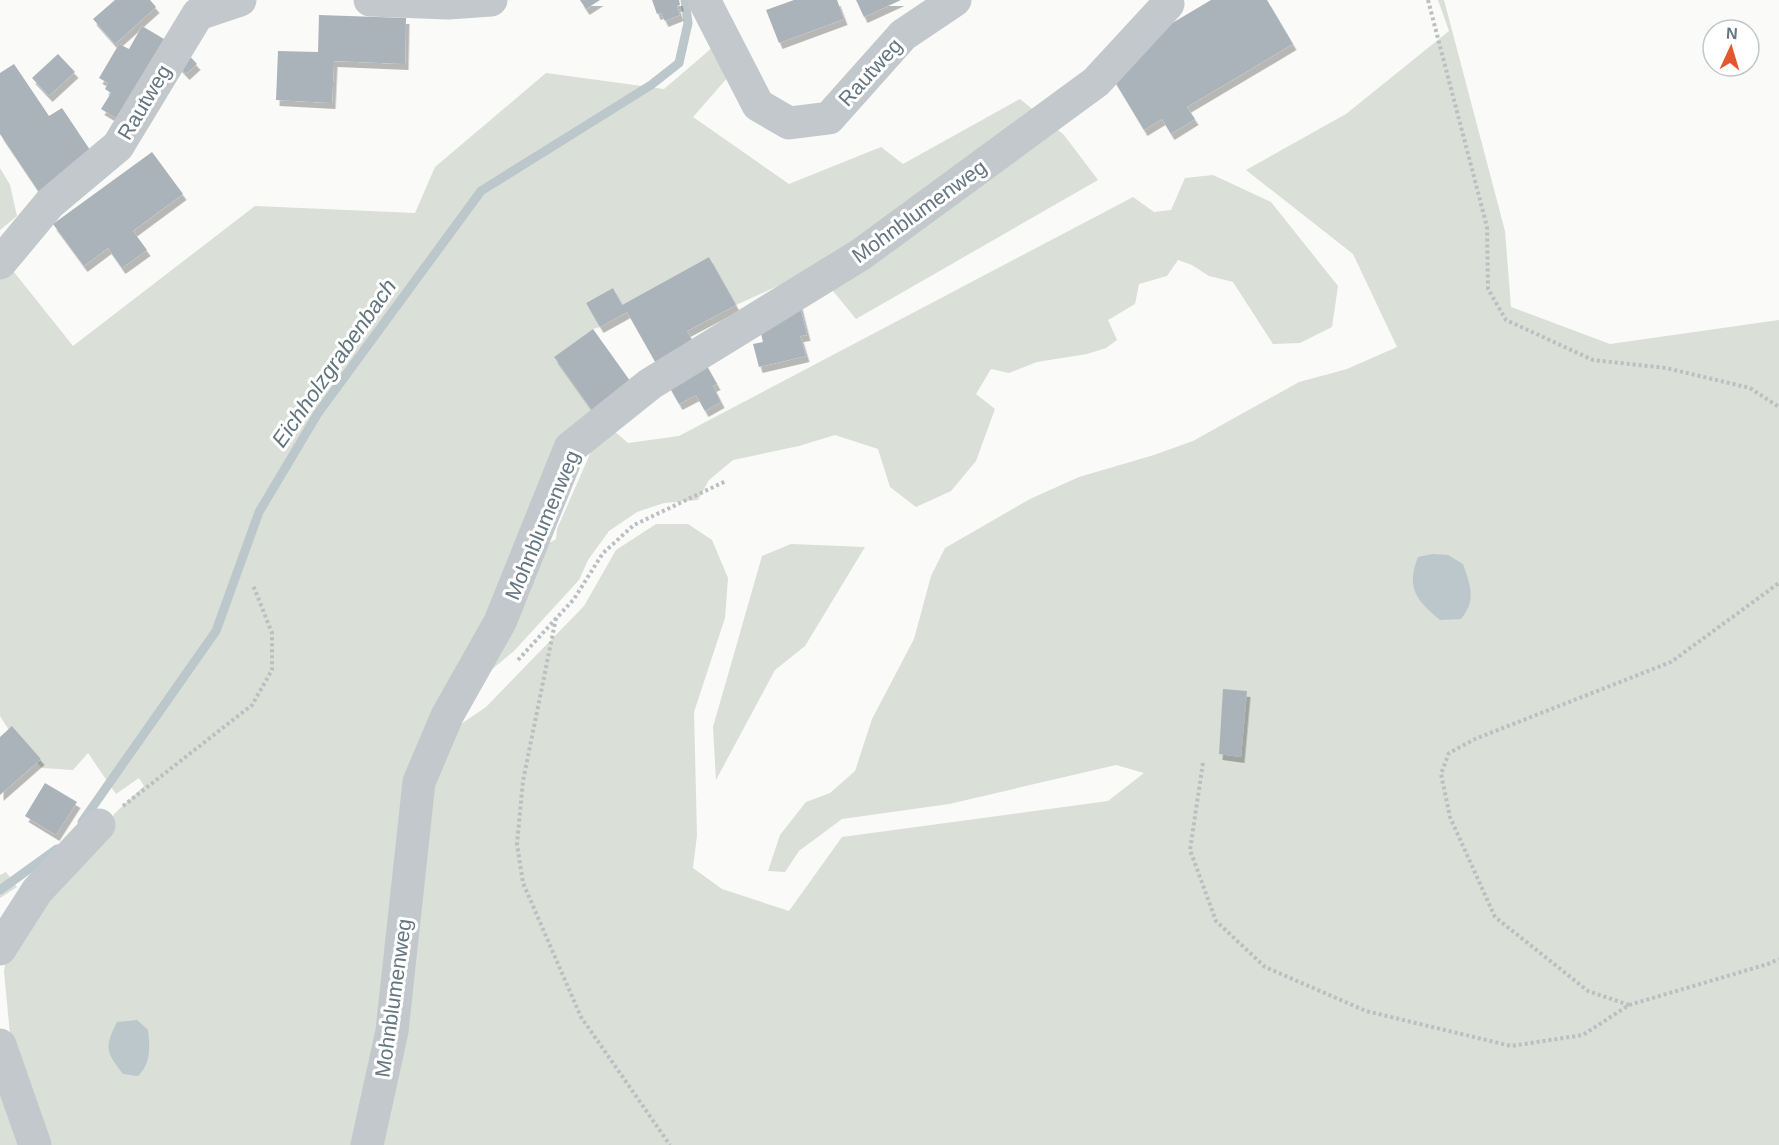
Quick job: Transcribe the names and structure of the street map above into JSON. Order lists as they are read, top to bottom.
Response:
{
  "streets": {
    "street": ["Rautweg", "Mohnblumenweg"]
  },
  "water": ["Eichholzgrabenbach"],
  "north": "top"
}
